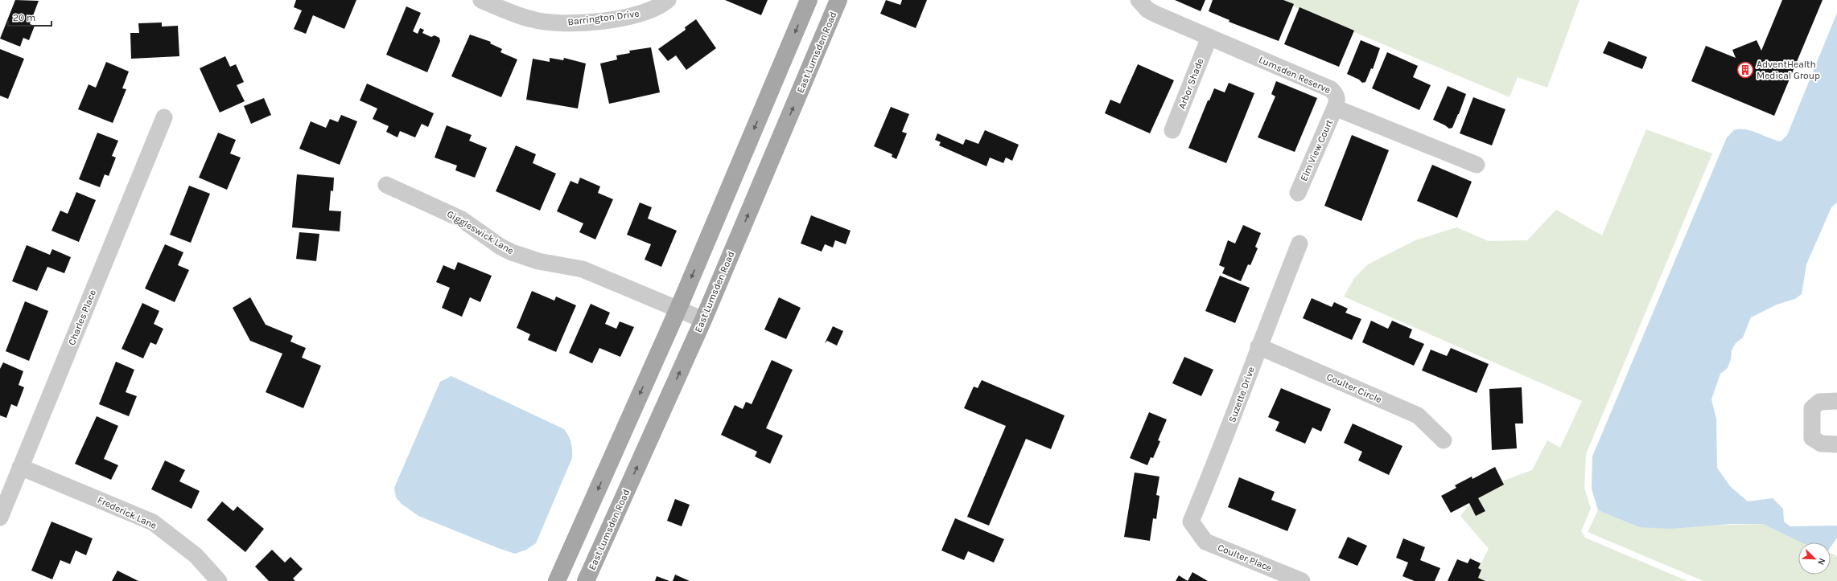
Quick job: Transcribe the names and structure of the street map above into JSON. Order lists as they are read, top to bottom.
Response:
{
  "streets": {
    "main road": ["East Lumsden Road"],
    "street": [
      "Barrington Drive",
      "Lumsden Reserve",
      "Arbor Shade",
      "Elm View Court",
      "Giggleswick Lane",
      "Charles Place",
      "Coulter Circle",
      "Suzette Drive",
      "Frederick Lane",
      "Coulter Place"
    ]
  },
  "crossings": [
    ["East Lumsden Road", "Giggleswick Lane"],
    ["Lumsden Reserve", "Arbor Shade"],
    ["Lumsden Reserve", "Elm View Court"],
    ["Charles Place", "Frederick Lane"],
    ["Coulter Circle", "Suzette Drive"],
    ["Suzette Drive", "Coulter Place"]
  ],
  "places": {
    "building": ["AdventHealth Medical Group"]
  },
  "scale_bar": "20 m",
  "north": "bottom right"
}
